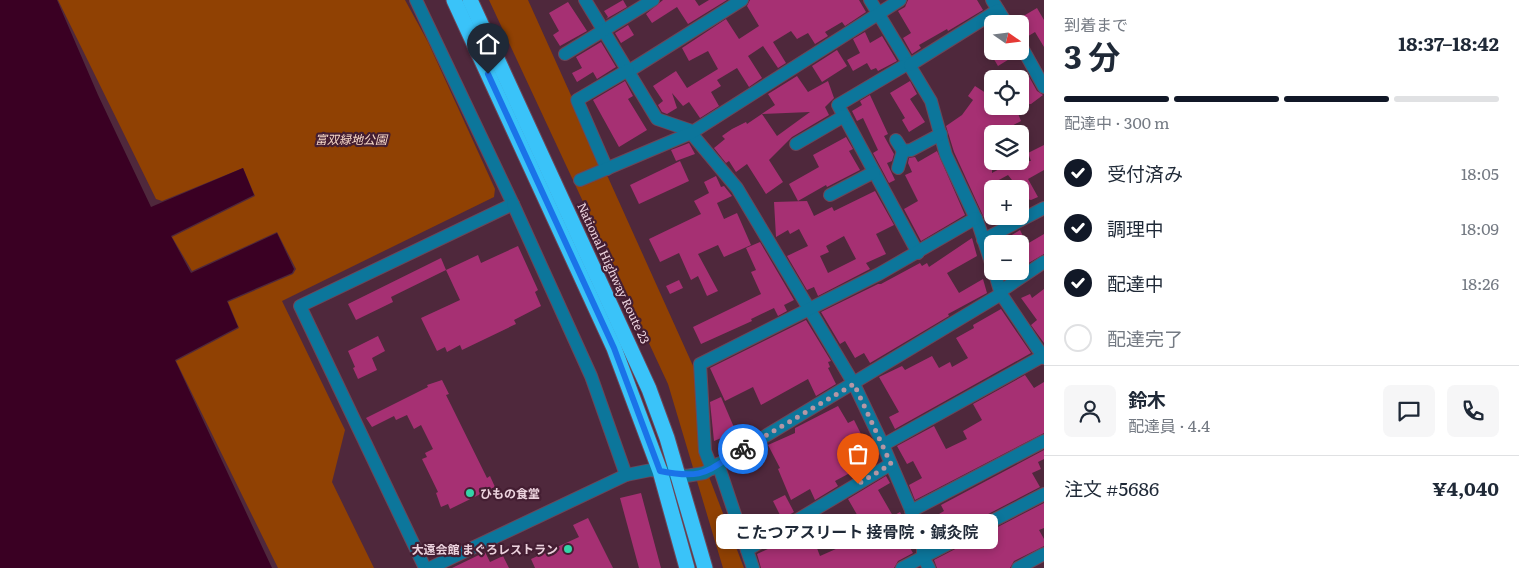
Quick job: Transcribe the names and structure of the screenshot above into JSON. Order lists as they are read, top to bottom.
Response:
{
  "streets": {
    "highway": ["National Highway Route 23"]
  },
  "parks": ["富双緑地公園"],
  "places": ["こたつアスリート 接骨院・鍼灸院", "ひもの食堂", "大遠会館 まぐろレストラン"],
  "north": "right",
  "page": {
    "heading": ["3 分", "到着まで", "18:37–18:42"],
    "panel": [
      "鈴木",
      "配達員 · 4.4",
      "注文 #5686",
      "¥4,040"
    ],
    "map_buttons": ["+", "−"],
    "bar": "配達中 · 300 m",
    "list": [
      ["受付済み", "18:05"],
      ["調理中", "18:09"],
      ["配達中", "18:26"],
      "配達完了"
    ],
    "bubble": "こたつアスリート 接骨院・鍼灸院"
  }
}
